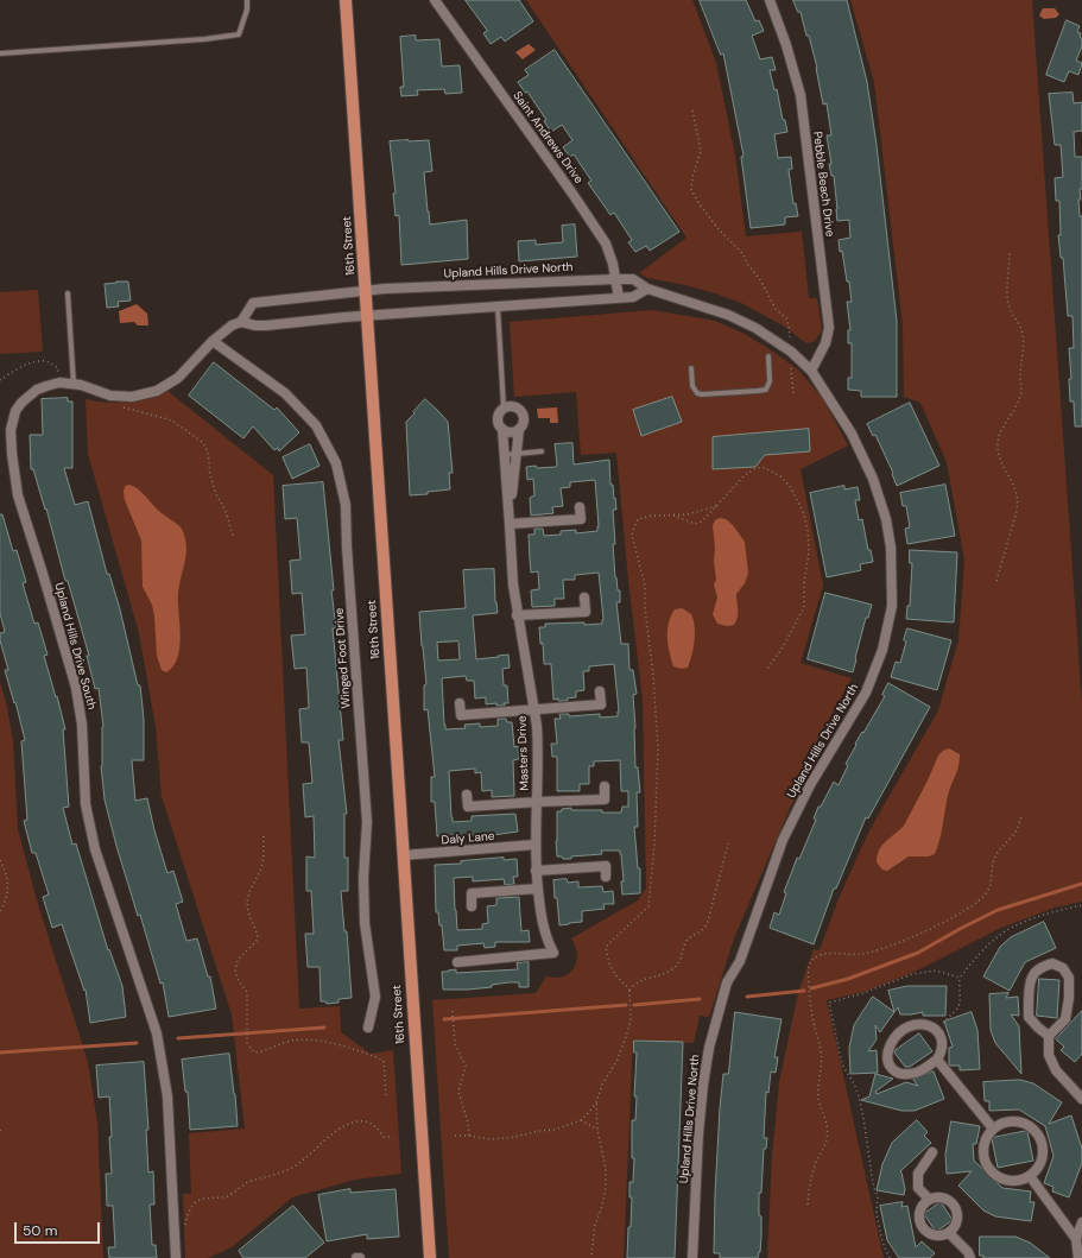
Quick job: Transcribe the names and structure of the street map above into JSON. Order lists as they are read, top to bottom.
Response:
{
  "streets": {
    "main road": ["16th Street"],
    "street": [
      "Saint Andrews Drive",
      "Pebble Beach Drive",
      "Upland Hills Drive North",
      "Upland Hills Drive South",
      "Winged Foot Drive",
      "Masters Drive",
      "Daly Lane"
    ]
  },
  "crossings": [
    ["Saint Andrews Drive", "Upland Hills Drive North"],
    ["Pebble Beach Drive", "Upland Hills Drive North"],
    ["16th Street", "Upland Hills Drive North"],
    ["16th Street", "Upland Hills Drive South"],
    ["16th Street", "Daly Lane"],
    ["Upland Hills Drive North", "Upland Hills Drive South"],
    ["Upland Hills Drive South", "Winged Foot Drive"],
    ["Masters Drive", "Daly Lane"]
  ],
  "scale_bar": "50 m"
}
